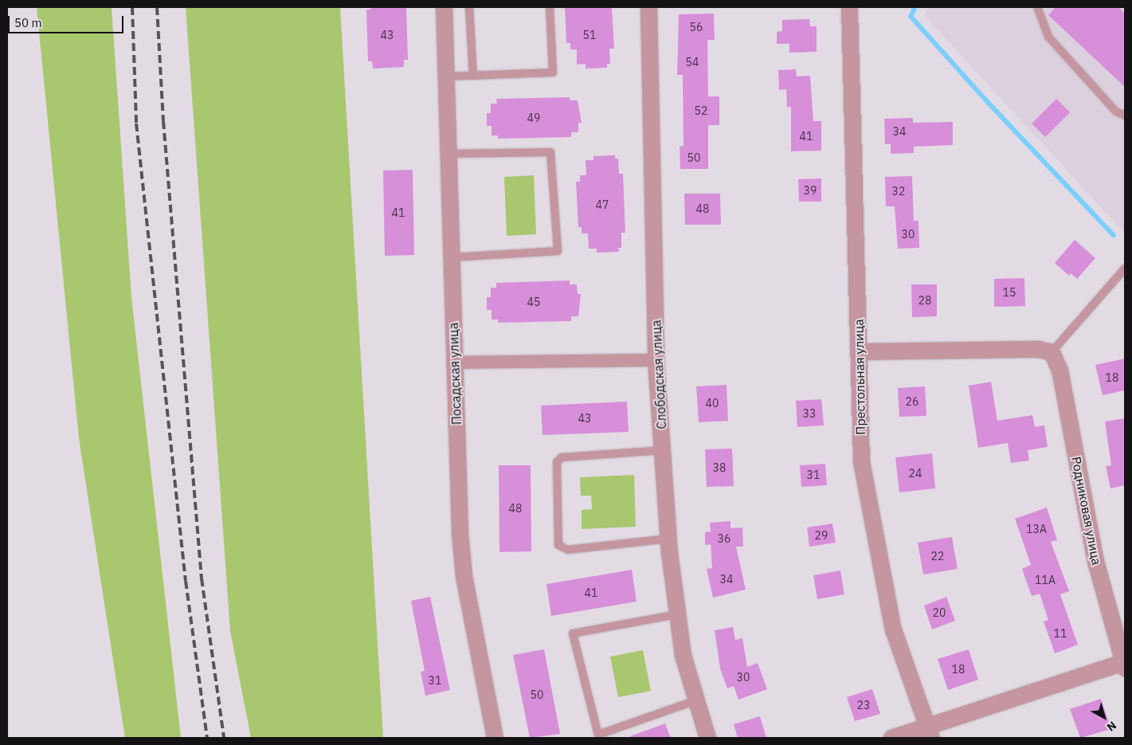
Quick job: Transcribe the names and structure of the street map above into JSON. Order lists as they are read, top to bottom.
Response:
{
  "streets": {
    "street": [
      "Посадская улица",
      "Слободская улица",
      "Престольная улица",
      "Родниковая улица"
    ]
  },
  "house_numbers": [
    "56",
    "43",
    "51",
    "54",
    "52",
    "49",
    "34",
    "41",
    "50",
    "39",
    "32",
    "47",
    "48",
    "41",
    "30",
    "15",
    "28",
    "45",
    "18",
    "26",
    "40",
    "33",
    "43",
    "38",
    "24",
    "31",
    "48",
    "13А",
    "29",
    "36",
    "22",
    "34",
    "11А",
    "41",
    "20",
    "11",
    "18",
    "30",
    "31",
    "50",
    "23"
  ],
  "scale_bar": "50 m",
  "north": "bottom right"
}
